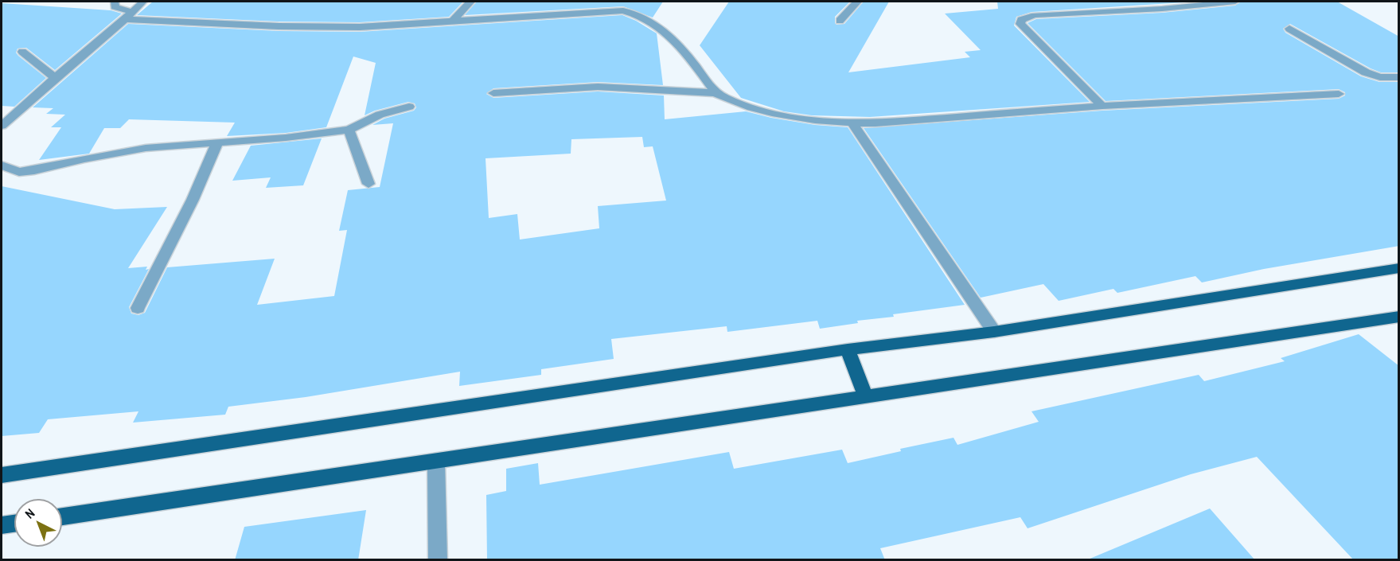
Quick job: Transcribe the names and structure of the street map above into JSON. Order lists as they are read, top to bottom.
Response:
{
  "north": "top left"
}
